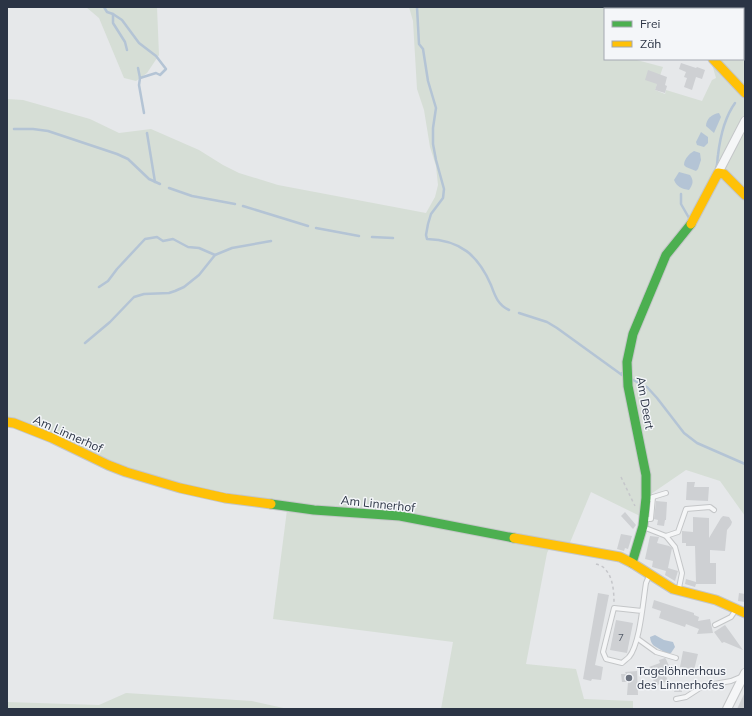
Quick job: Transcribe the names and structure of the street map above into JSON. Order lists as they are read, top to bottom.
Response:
{
  "streets": {
    "street": ["Am Deert", "Am Linnerhof"]
  },
  "crossings": [
    ["Am Deert", "Am Linnerhof"]
  ],
  "places": ["Tagelöhnerhaus des Linnerhofes"],
  "house_numbers": ["7"],
  "legend": ["Frei", "Zäh"]
}
